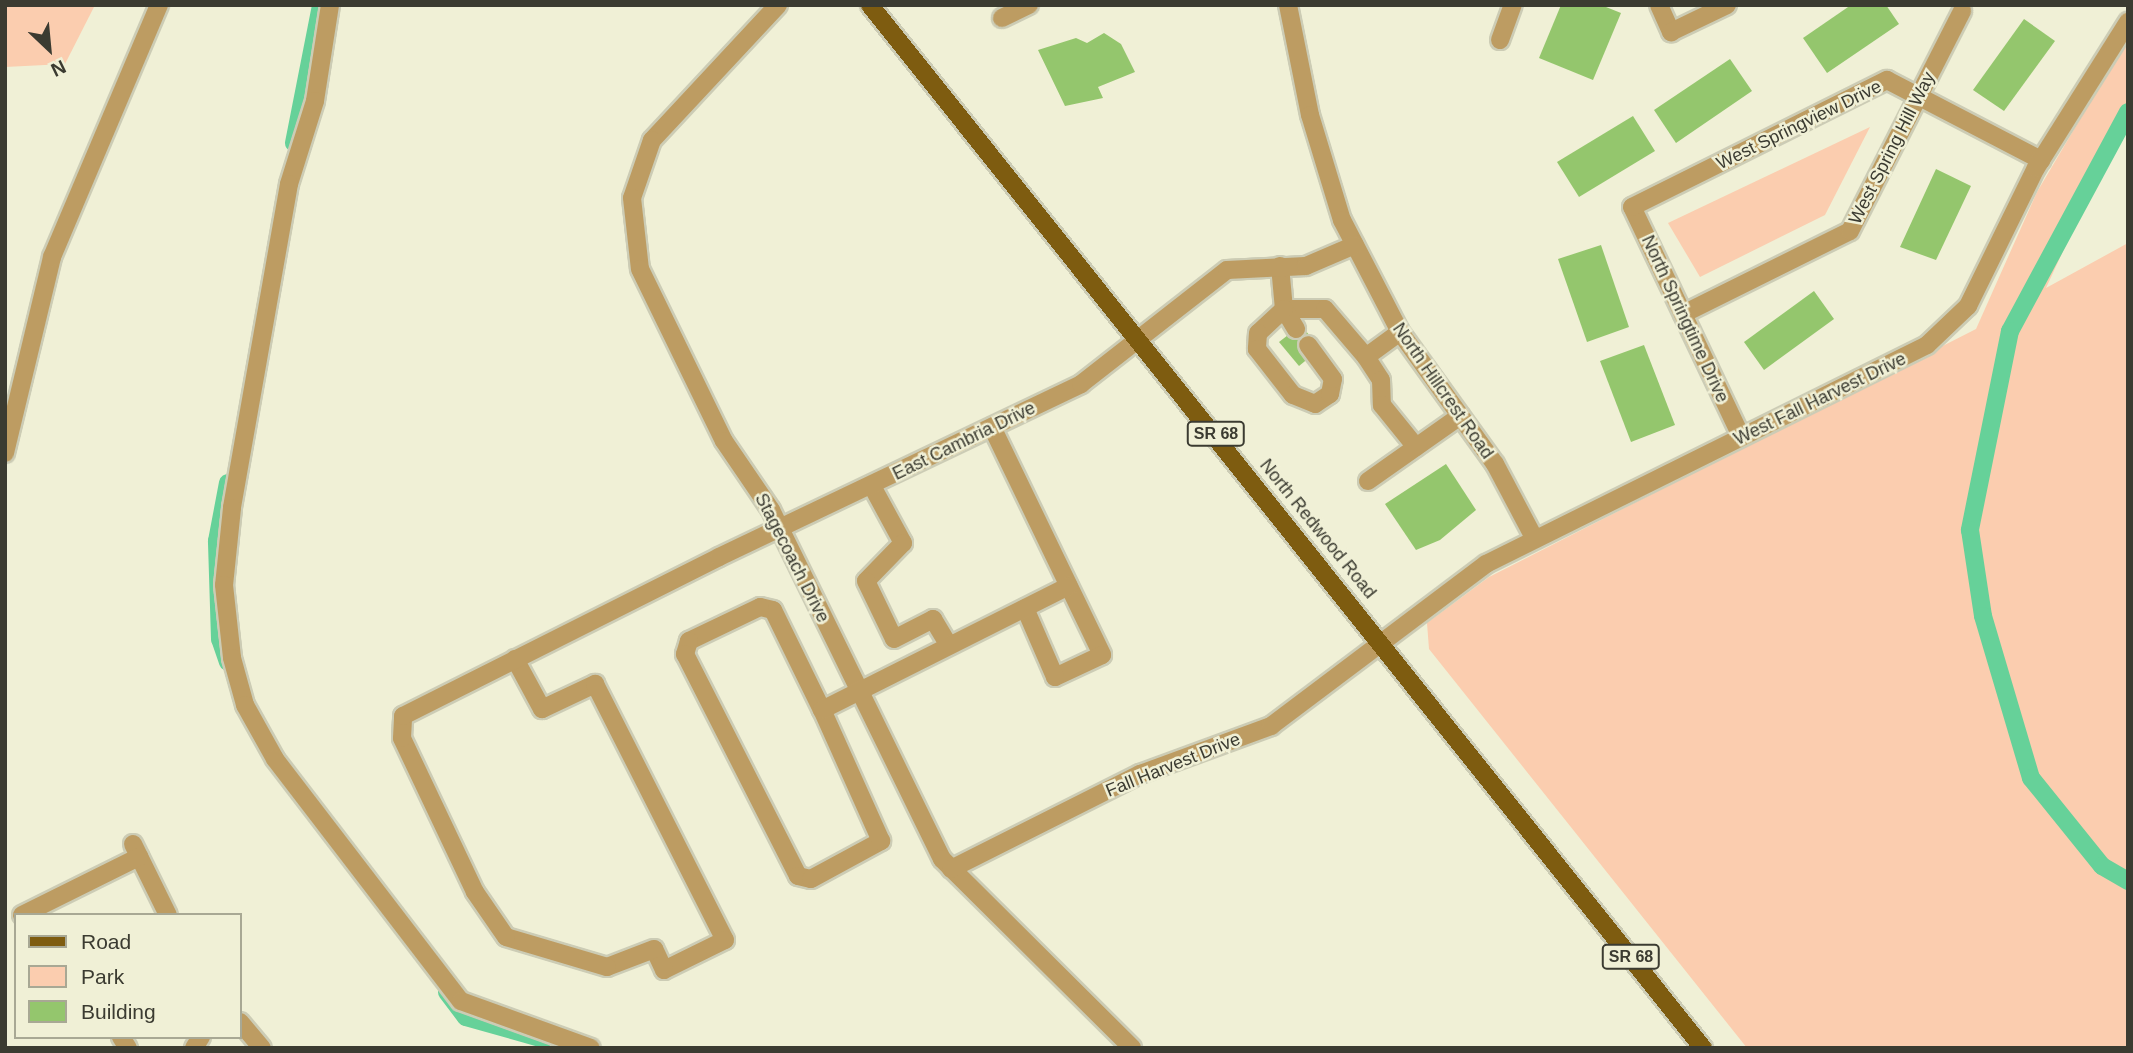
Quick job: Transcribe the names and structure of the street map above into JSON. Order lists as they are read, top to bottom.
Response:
{
  "streets": {
    "main road": ["SR 68", "North Redwood Road"],
    "street": [
      "West Springview Drive",
      "West Spring Hill Way",
      "North Springtime Drive",
      "North Hillcrest Road",
      "West Fall Harvest Drive",
      "East Cambria Drive",
      "Stagecoach Drive",
      "Fall Harvest Drive"
    ]
  },
  "crossings": [
    ["West Springview Drive", "West Spring Hill Way"],
    ["West Springview Drive", "North Springtime Drive"],
    ["West Springview Drive", "West Fall Harvest Drive"],
    ["West Spring Hill Way", "North Springtime Drive"],
    ["North Hillcrest Road", "East Cambria Drive"],
    ["West Fall Harvest Drive", "North Redwood Road"],
    ["West Fall Harvest Drive", "Fall Harvest Drive"],
    ["East Cambria Drive", "North Redwood Road"],
    ["East Cambria Drive", "Stagecoach Drive"],
    ["North Redwood Road", "Fall Harvest Drive"],
    ["Stagecoach Drive", "Fall Harvest Drive"]
  ],
  "legend": ["Road", "Park", "Building"],
  "north": "bottom right"
}
